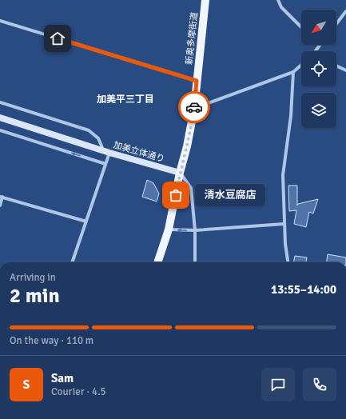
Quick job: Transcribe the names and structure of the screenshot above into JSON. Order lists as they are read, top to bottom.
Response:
{
  "streets": {
    "main road": ["新奥多摩街道"],
    "street": ["加美立体通り"]
  },
  "crossings": [
    ["新奥多摩街道", "加美立体通り"]
  ],
  "districts": ["加美平三丁目"],
  "places": ["清水豆腐店"],
  "north": "bottom left",
  "page": {
    "bubble": "清水豆腐店",
    "heading": ["2 min", "Arriving in", "13:55–14:00"],
    "panel": ["Sam", "Courier · 4.5"],
    "bar": "On the way · 110 m",
    "round": "S"
  }
}
